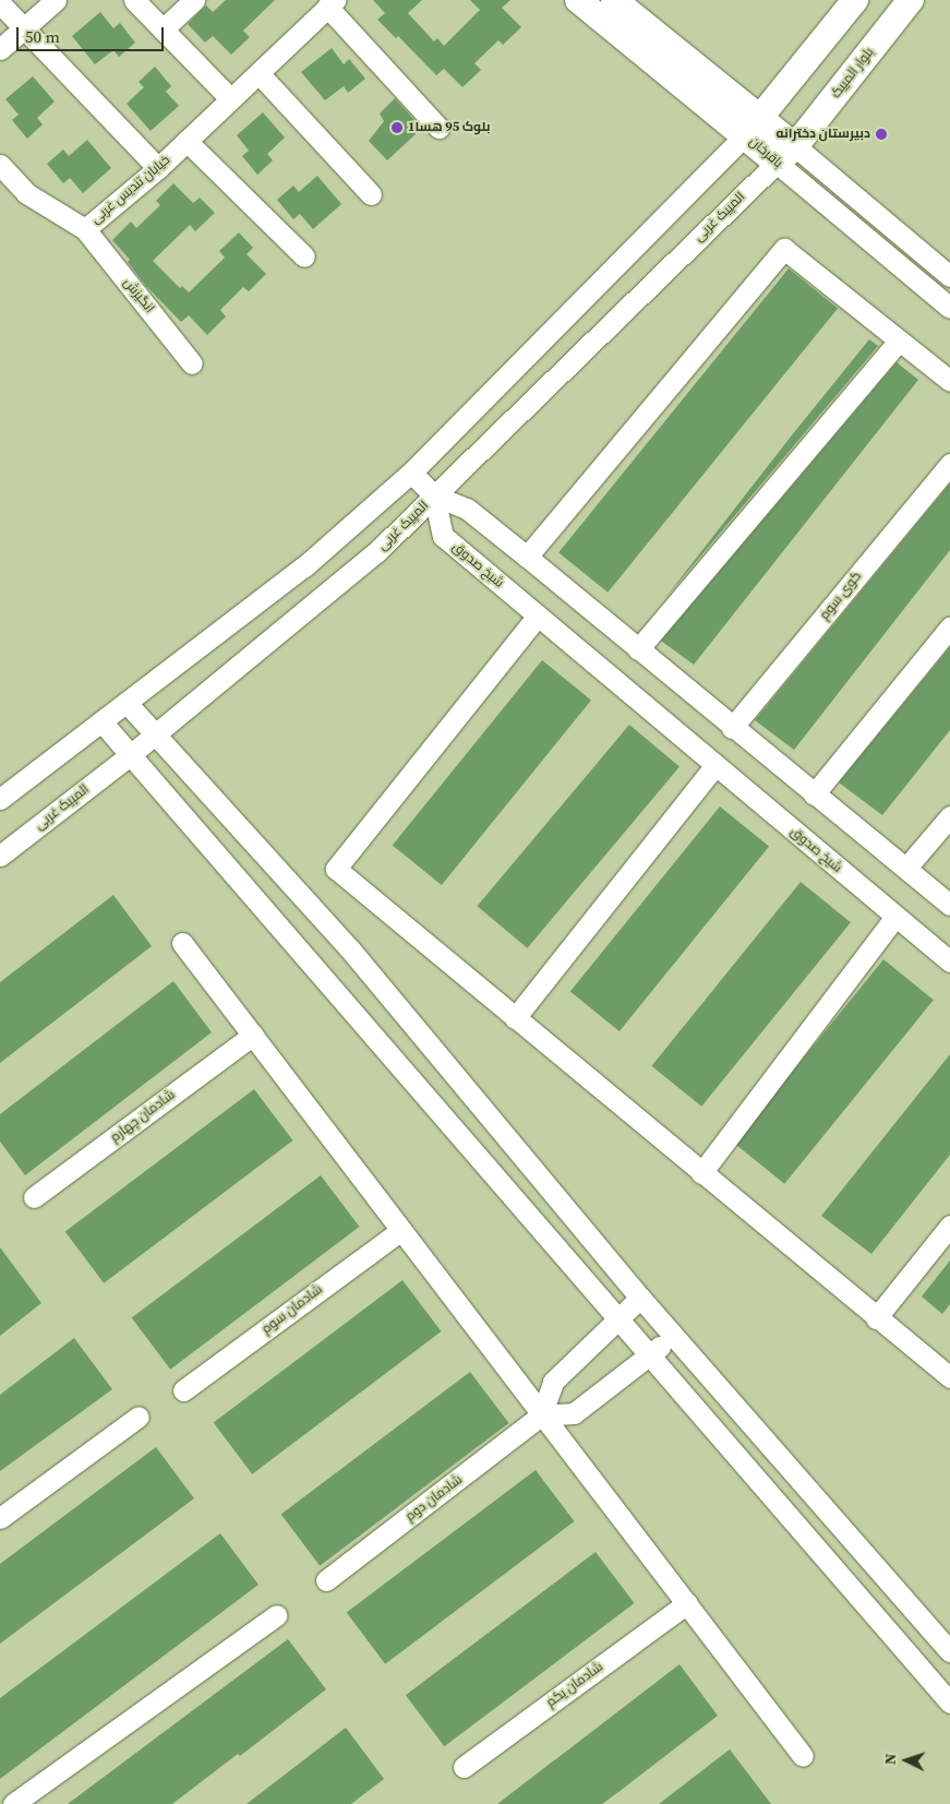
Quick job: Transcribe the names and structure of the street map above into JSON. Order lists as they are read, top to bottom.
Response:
{
  "streets": {
    "main road": ["بلوار المپیک", "باقرخان"],
    "street": [
      "خیابان تندیس غربی",
      "المپیک غربی",
      "انگیزش",
      "شیخ صدوق",
      "کوی سوم",
      "شادمان چهارم",
      "شادمان سوم",
      "شادمان دوم",
      "شادمان یکم"
    ]
  },
  "crossings": [
    ["بلوار المپیک", "باقرخان"],
    ["بلوار المپیک", "المپیک غربی"],
    ["باقرخان", "المپیک غربی"],
    ["خیابان تندیس غربی", "انگیزش"],
    ["المپیک غربی", "شیخ صدوق"]
  ],
  "places": ["بلوک 95 هسا1", "دبیرستان دخترانه"],
  "scale_bar": "50 m",
  "north": "left"
}
